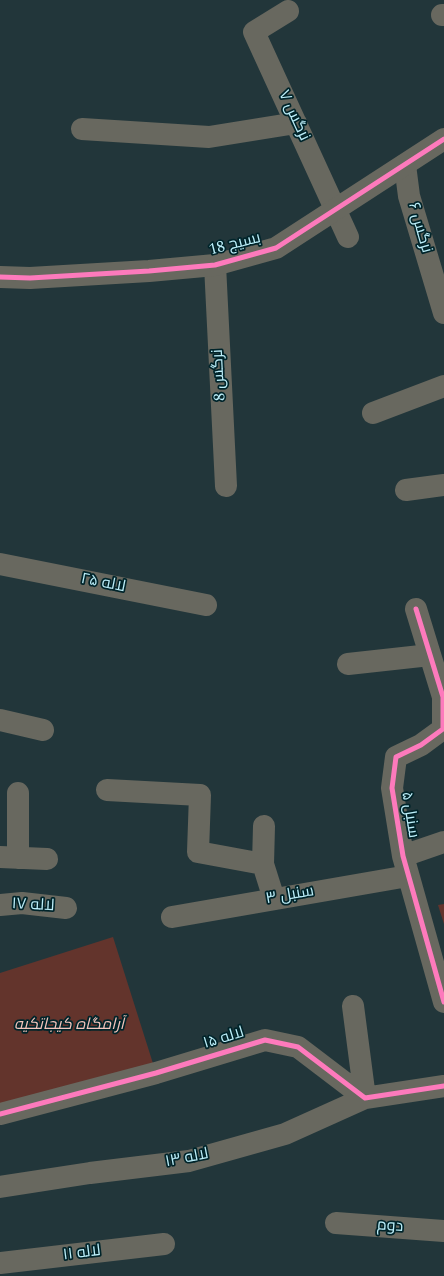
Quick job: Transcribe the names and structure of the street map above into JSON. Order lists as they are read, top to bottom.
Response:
{
  "streets": {
    "street": [
      "نرگس ۷",
      "نرگس ۶",
      "بسیج 18",
      "نرگس 8",
      "لاله ۲۵",
      "سنبل ۵",
      "سنبل ۳",
      "لاله ۱۷",
      "لاله ۱۵",
      "لاله ۱۳",
      "دوم",
      "لاله ۱۱"
    ]
  },
  "crossings": [
    ["نرگس ۷", "بسیج 18"],
    ["نرگس ۶", "بسیج 18"],
    ["بسیج 18", "نرگس 8"],
    ["سنبل ۵", "سنبل ۳"],
    ["لاله ۱۵", "لاله ۱۳"]
  ],
  "parks": ["آرامگاه کیجاتکیه"]
}
